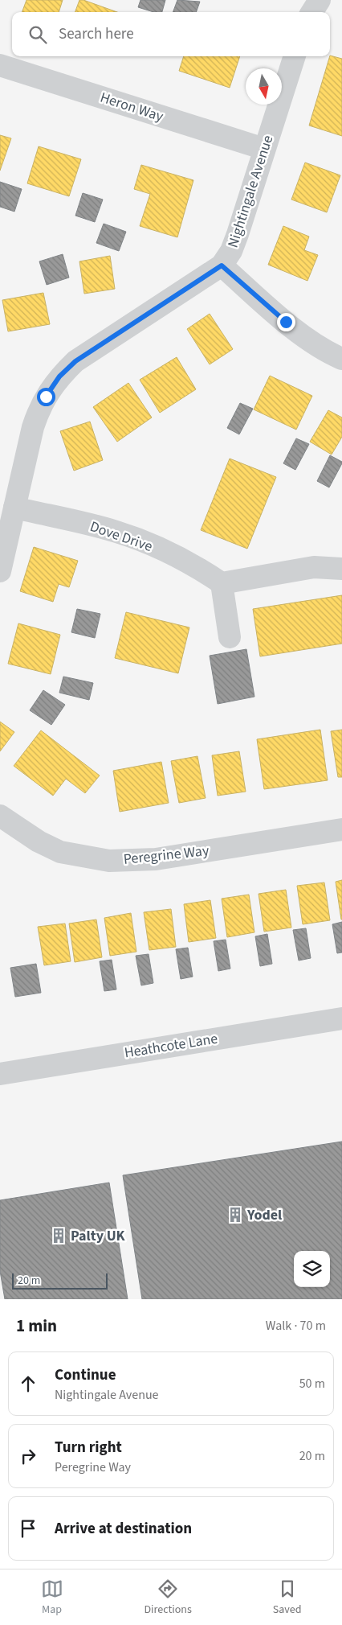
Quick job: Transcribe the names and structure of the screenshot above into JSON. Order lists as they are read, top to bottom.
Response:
{
  "streets": {
    "street": [
      "Heron Way",
      "Nightingale Avenue",
      "Dove Drive",
      "Peregrine Way",
      "Heathcote Lane"
    ]
  },
  "crossings": [
    ["Heron Way", "Nightingale Avenue"],
    ["Nightingale Avenue", "Dove Drive"]
  ],
  "places": {
    "building": ["Yodel", "Palty UK"]
  },
  "scale_bar": "20 m",
  "north": "bottom",
  "page": {
    "search": "Search here",
    "scale": "20 m",
    "heading": ["1 min", "Walk · 70 m"],
    "list": [
      ["Continue", "Nightingale Avenue", "50 m"],
      ["Turn right", "Peregrine Way", "20 m"],
      "Arrive at destination"
    ],
    "nav": ["Map", "Directions", "Saved"]
  }
}
